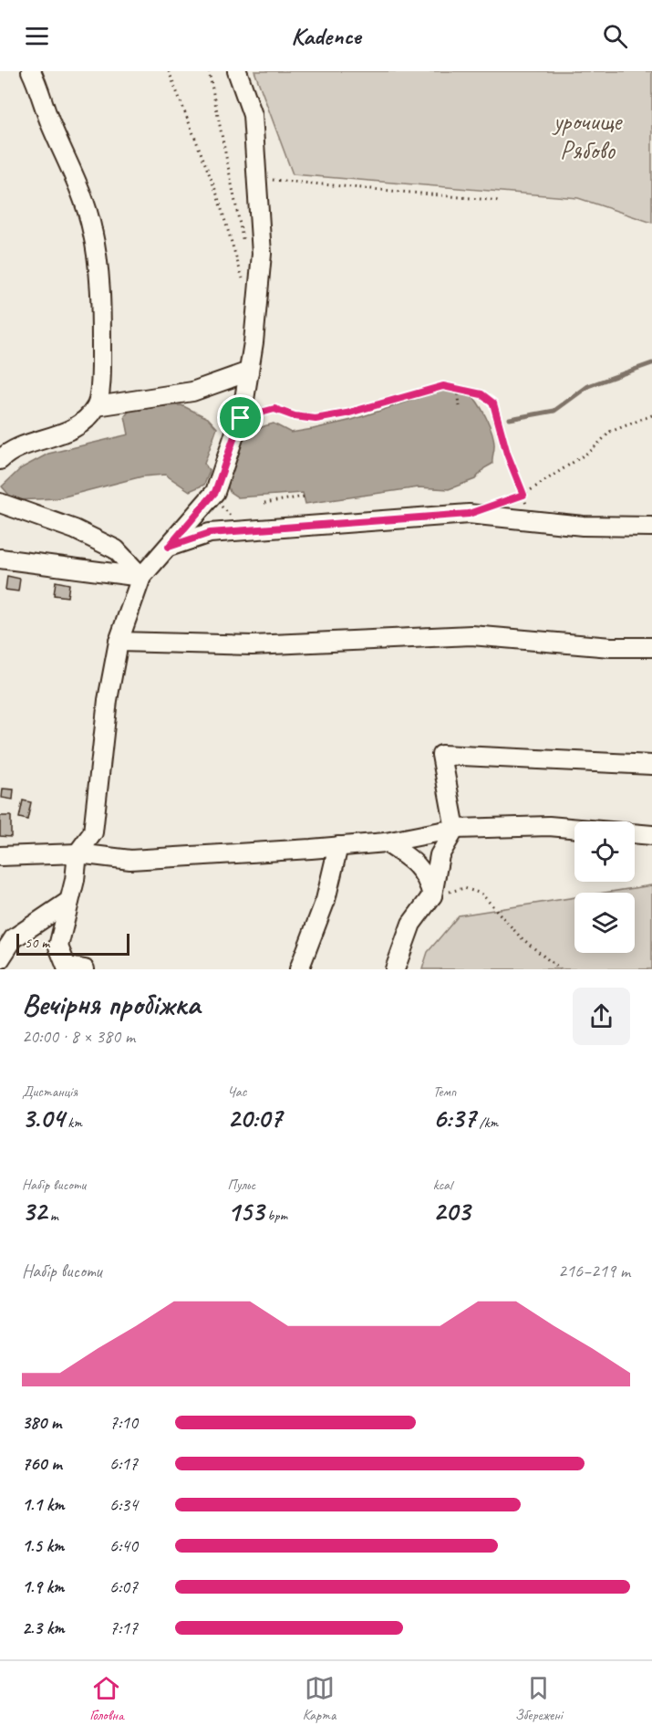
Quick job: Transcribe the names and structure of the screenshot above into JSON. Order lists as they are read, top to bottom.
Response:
{
  "parks": ["урочище Рябово"],
  "scale_bar": "50 m",
  "page": {
    "header": "Kadence",
    "scale": "50 m",
    "heading": ["Вечірня пробіжка", "20:00 · 8 × 380 m"],
    "stats": [
      ["Дистанція", "3.04 km"],
      ["Час", "20:07"],
      ["Темп", "6:37 /km"],
      ["Набір висоти", "32 m"],
      ["Пульс", "153 bpm"],
      ["kcal", "203"]
    ],
    "chart": ["Набір висоти", "216–219 m"],
    "list": [
      {
        "name": "380 m",
        "note": "7:10"
      },
      {
        "name": "760 m",
        "note": "6:17"
      },
      {
        "name": "1.1 km",
        "note": "6:34"
      },
      {
        "name": "1.5 km",
        "note": "6:40"
      },
      {
        "name": "1.9 km",
        "note": "6:07"
      },
      {
        "name": "2.3 km",
        "note": "7:17"
      }
    ],
    "tabs": ["Головна", "Карта", "Збережені"]
  }
}
